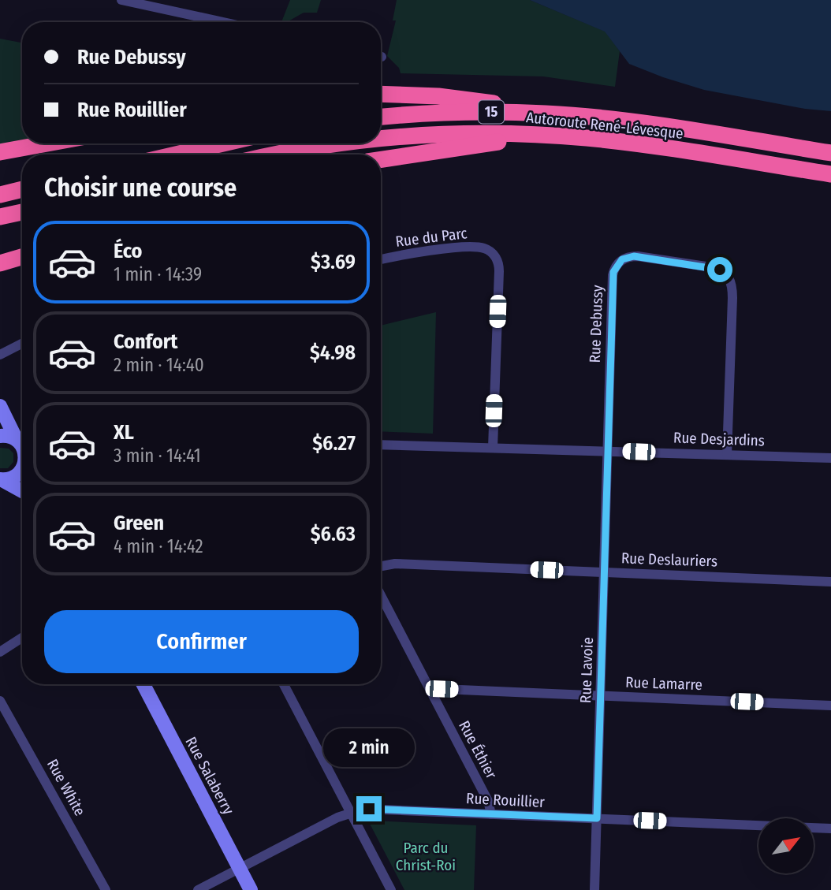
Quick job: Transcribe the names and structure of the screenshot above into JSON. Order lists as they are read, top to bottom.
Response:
{
  "streets": {
    "highway": ["15", "Autoroute René-Lévesque"],
    "street": [
      "Rue du Parc",
      "Rue Debussy",
      "Rue Desjardins",
      "Rue Deslauriers",
      "Rue Lavoie",
      "Rue Lamarre",
      "Rue Éthier",
      "Rue Salaberry",
      "Rue White",
      "Rue Rouillier"
    ]
  },
  "crossings": [
    ["Rue du Parc", "Rue Desjardins"],
    ["Rue Debussy", "Rue Desjardins"],
    ["Rue Debussy", "Rue Lavoie"],
    ["Rue Desjardins", "Rue Lavoie"],
    ["Rue Deslauriers", "Rue Lavoie"],
    ["Rue Lavoie", "Rue Lamarre"],
    ["Rue Lavoie", "Rue Rouillier"],
    ["Rue Lamarre", "Rue Éthier"],
    ["Rue Éthier", "Rue Rouillier"],
    ["Rue Salaberry", "Rue Rouillier"]
  ],
  "parks": ["Parc du Christ-Roi"],
  "north": "top right",
  "page": {
    "banner": ["Rue Debussy", "Rue Rouillier"],
    "heading": "Choisir une course",
    "list": [
      {
        "name": "Éco",
        "note": "1 min · 14:39",
        "value": "$3.69"
      },
      {
        "name": "Confort",
        "note": "2 min · 14:40",
        "value": "$4.98"
      },
      {
        "name": "XL",
        "note": "3 min · 14:41",
        "value": "$6.27"
      },
      {
        "name": "Green",
        "note": "4 min · 14:42",
        "value": "$6.63"
      }
    ],
    "buttons": "Confirmer",
    "bubble": "2 min"
  }
}
